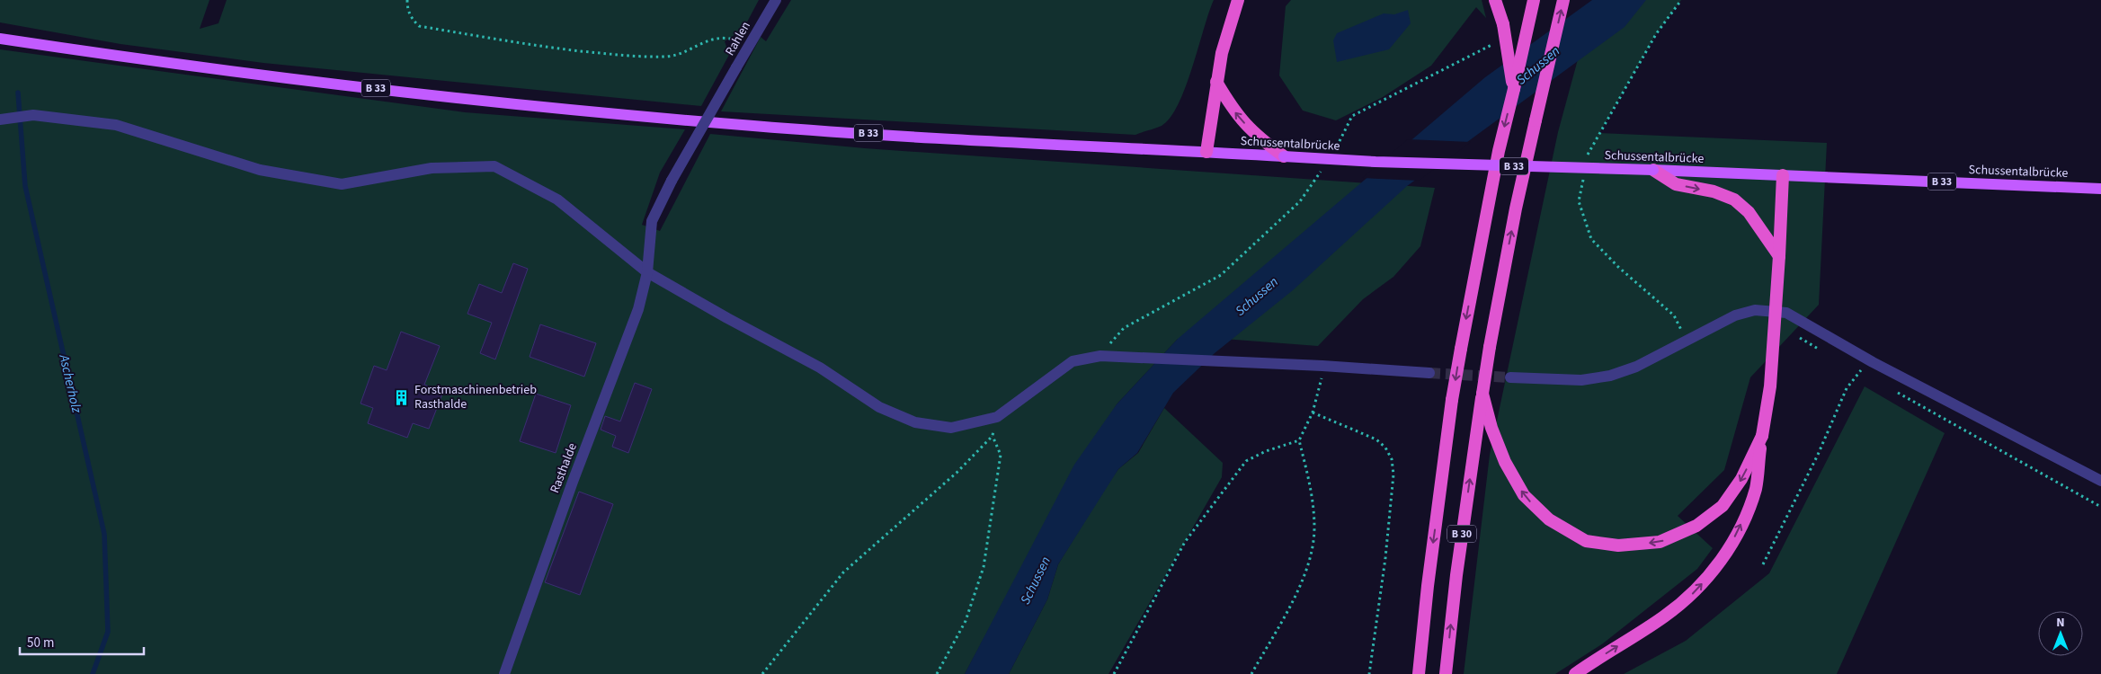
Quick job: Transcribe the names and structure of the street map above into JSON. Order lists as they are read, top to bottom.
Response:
{
  "streets": {
    "highway": ["B 30"],
    "main road": ["B 33", "Schussentalbrücke"],
    "street": ["Rahlen", "Rasthalde"]
  },
  "crossings": [
    ["Rahlen", "Rasthalde"],
    ["B 33", "Schussentalbrücke"]
  ],
  "water": ["Schussen", "Ascherholz"],
  "places": {
    "building": ["Forstmaschinenbetrieb Rasthalde"]
  },
  "scale_bar": "50 m",
  "north": "top"
}
